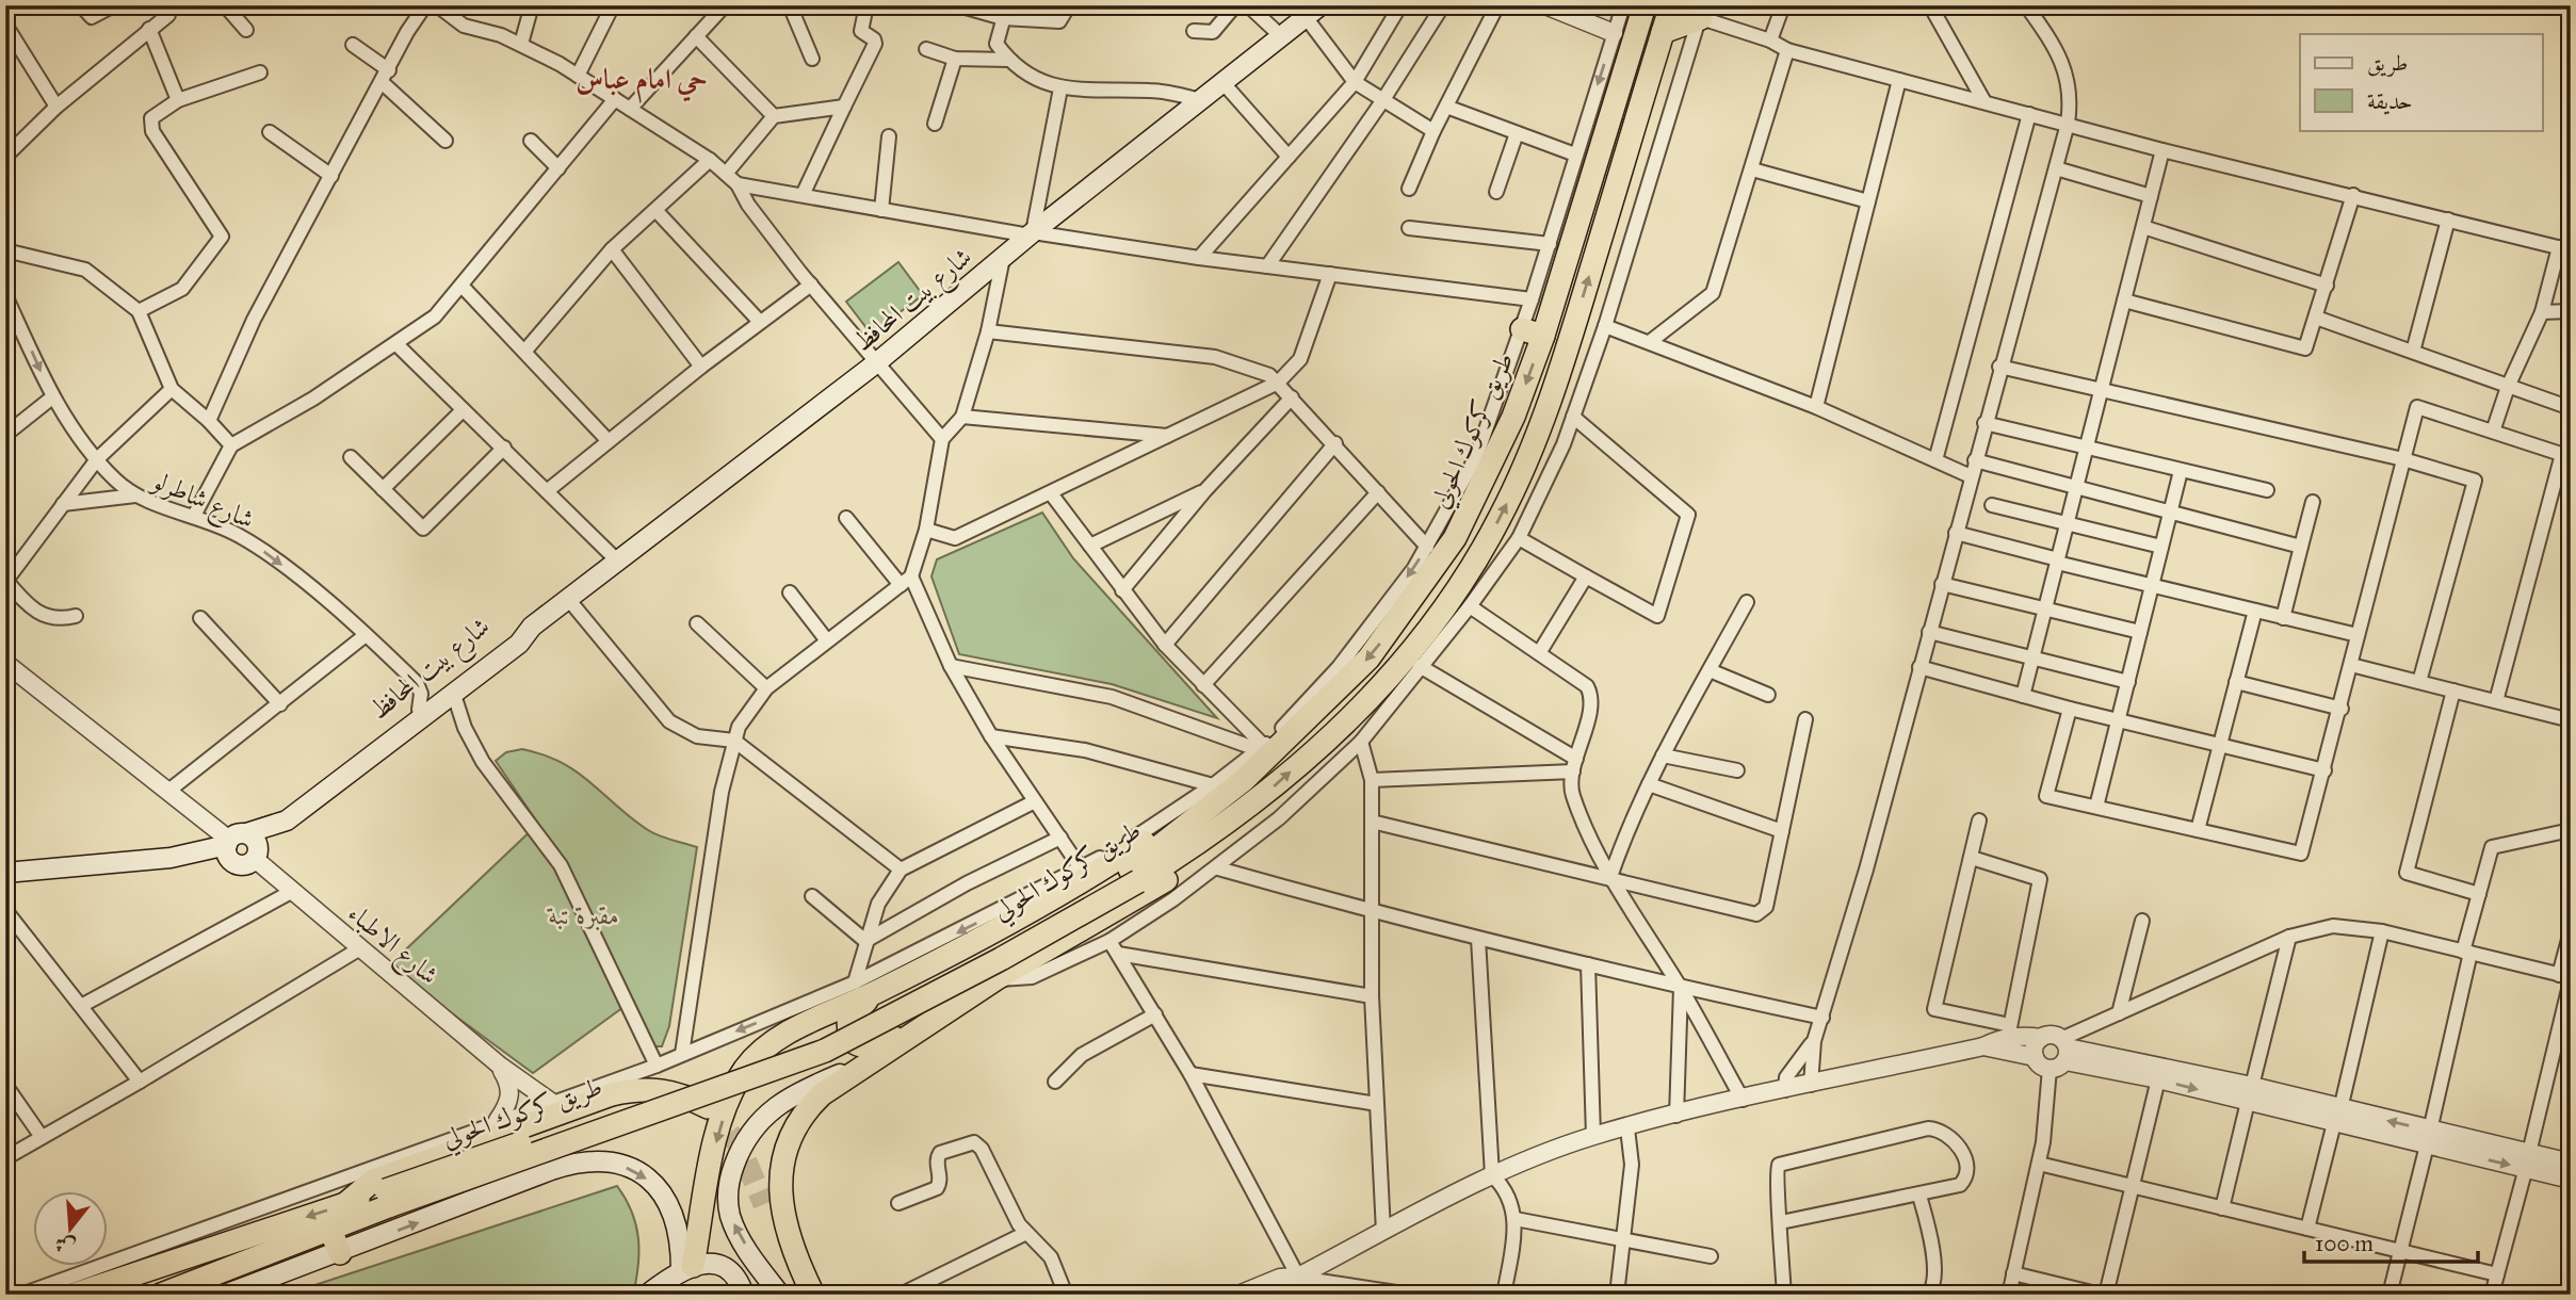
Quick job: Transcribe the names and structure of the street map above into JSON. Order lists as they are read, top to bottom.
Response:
{
  "streets": {
    "highway": ["طريق كركوك الحولي"],
    "main road": ["شارع بيت المحافظ"],
    "street": ["شارع شاطرلو", "شارع الاطباء"]
  },
  "crossings": [
    ["شارع بيت المحافظ", "شارع شاطرلو"],
    ["شارع بيت المحافظ", "شارع الاطباء"]
  ],
  "districts": ["حي امام عباس"],
  "parks": ["مقبرة تبة"],
  "legend": ["طريق", "حديقة"],
  "scale_bar": "100 m",
  "north": "bottom"
}
